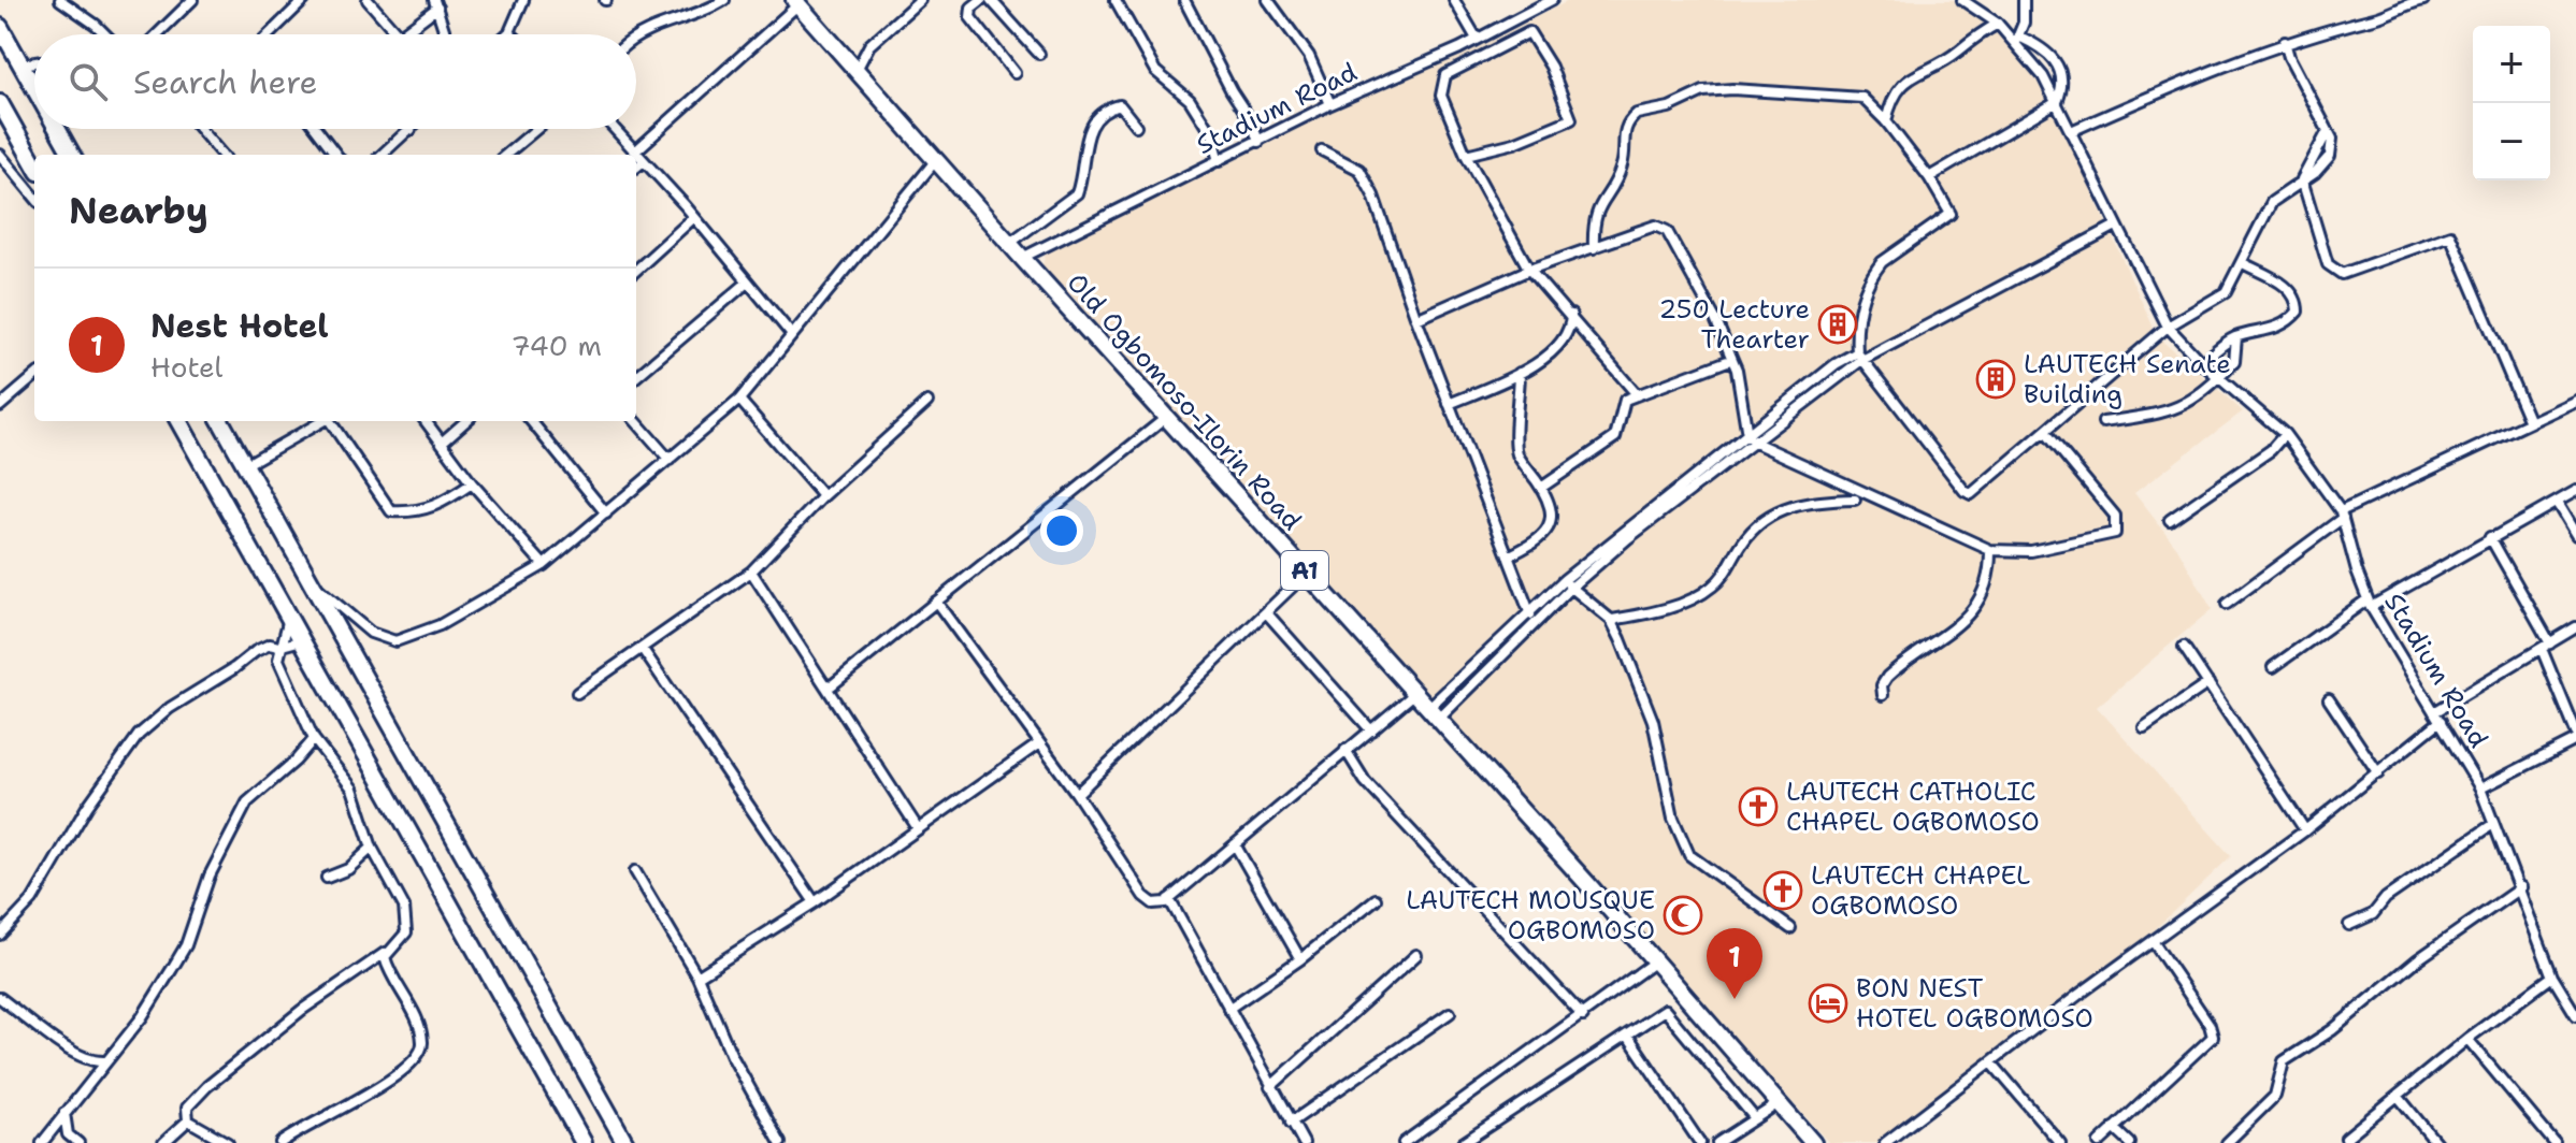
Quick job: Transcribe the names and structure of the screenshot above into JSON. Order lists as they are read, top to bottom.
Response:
{
  "streets": {
    "highway": ["Old Ogbomoso-Ilorin Road", "A1"],
    "street": ["Stadium Road"]
  },
  "crossings": [
    ["Stadium Road", "Old Ogbomoso-Ilorin Road"]
  ],
  "places": {
    "building": ["250 Lecture Thearter", "LAUTECH Senate Building"],
    "church": ["LAUTECH CATHOLIC CHAPEL OGBOMOSO", "LAUTECH CHAPEL OGBOMOSO"],
    "mosque": ["LAUTECH MOUSQUE OGBOMOSO"],
    "hotel": ["BON NEST HOTEL OGBOMOSO"]
  },
  "page": {
    "map_buttons": ["+", "−"],
    "search": "Search here",
    "heading": "Nearby",
    "list": [
      {
        "mark": "1",
        "name": "Nest Hotel",
        "note": "Hotel",
        "value": "740 m"
      }
    ],
    "pins": "1"
  }
}
